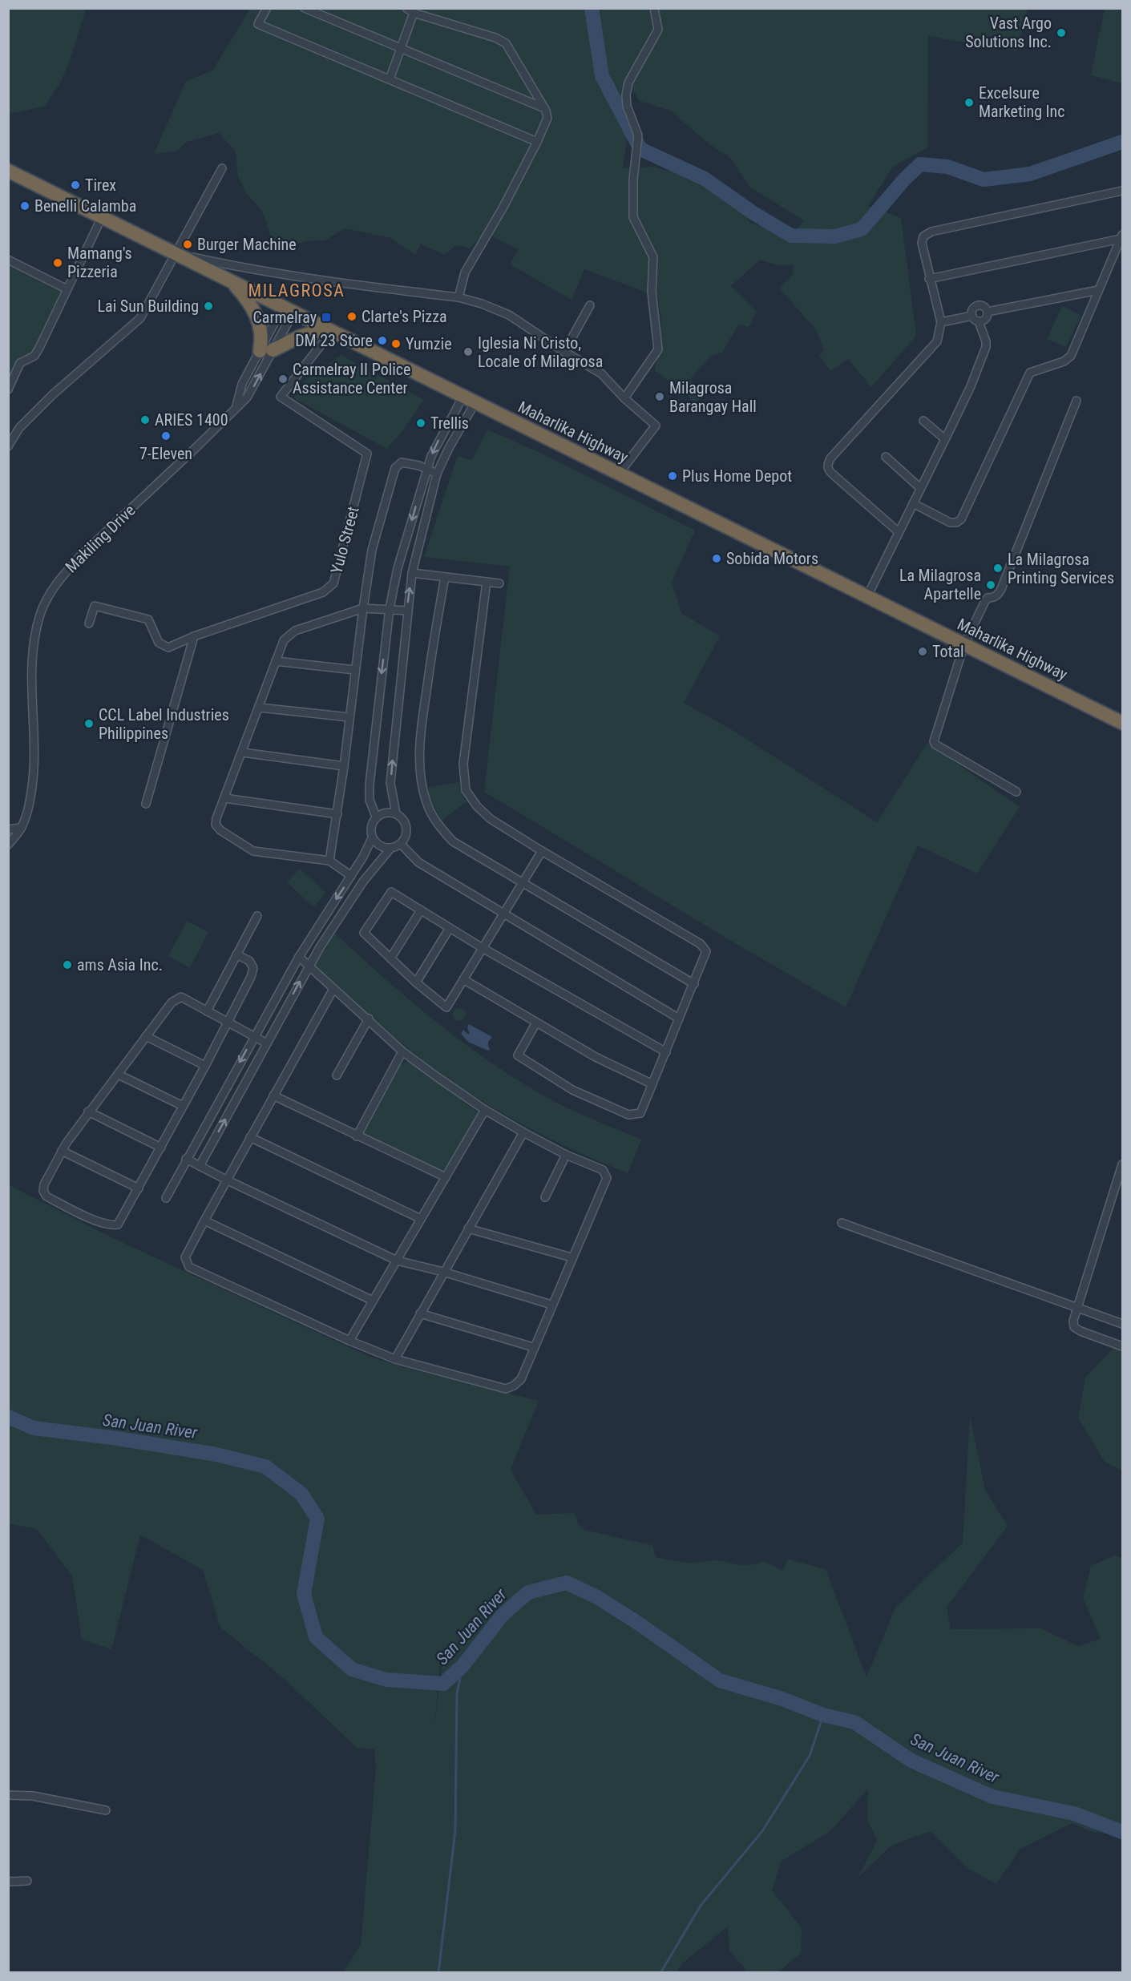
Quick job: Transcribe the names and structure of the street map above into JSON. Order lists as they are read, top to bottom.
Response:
{
  "streets": {
    "highway": ["Maharlika Highway"],
    "street": ["Makiling Drive", "Yulo Street"]
  },
  "crossings": [
    ["Maharlika Highway", "Makiling Drive"],
    ["Maharlika Highway", "Yulo Street"]
  ],
  "districts": ["MILAGROSA"],
  "water": ["San Juan River"],
  "places": {
    "other": [
      "Vast Argo Solutions Inc.",
      "Excelsure Marketing Inc",
      "Tirex",
      "Benelli Calamba",
      "Burger Machine",
      "Mamang's Pizzeria",
      "Lai Sun Building",
      "Clarte's Pizza",
      "DM 23 Store",
      "Yumzie",
      "Iglesia Ni Cristo, Locale of Milagrosa",
      "Carmelray II Police Assistance Center",
      "Milagrosa Barangay Hall",
      "ARIES 1400",
      "Trellis",
      "7-Eleven",
      "Plus Home Depot",
      "Sobida Motors",
      "La Milagrosa Printing Services",
      "La Milagrosa Apartelle",
      "Total",
      "CCL Label Industries Philippines",
      "ams Asia Inc."
    ],
    "transit": ["Carmelray"]
  }
}
